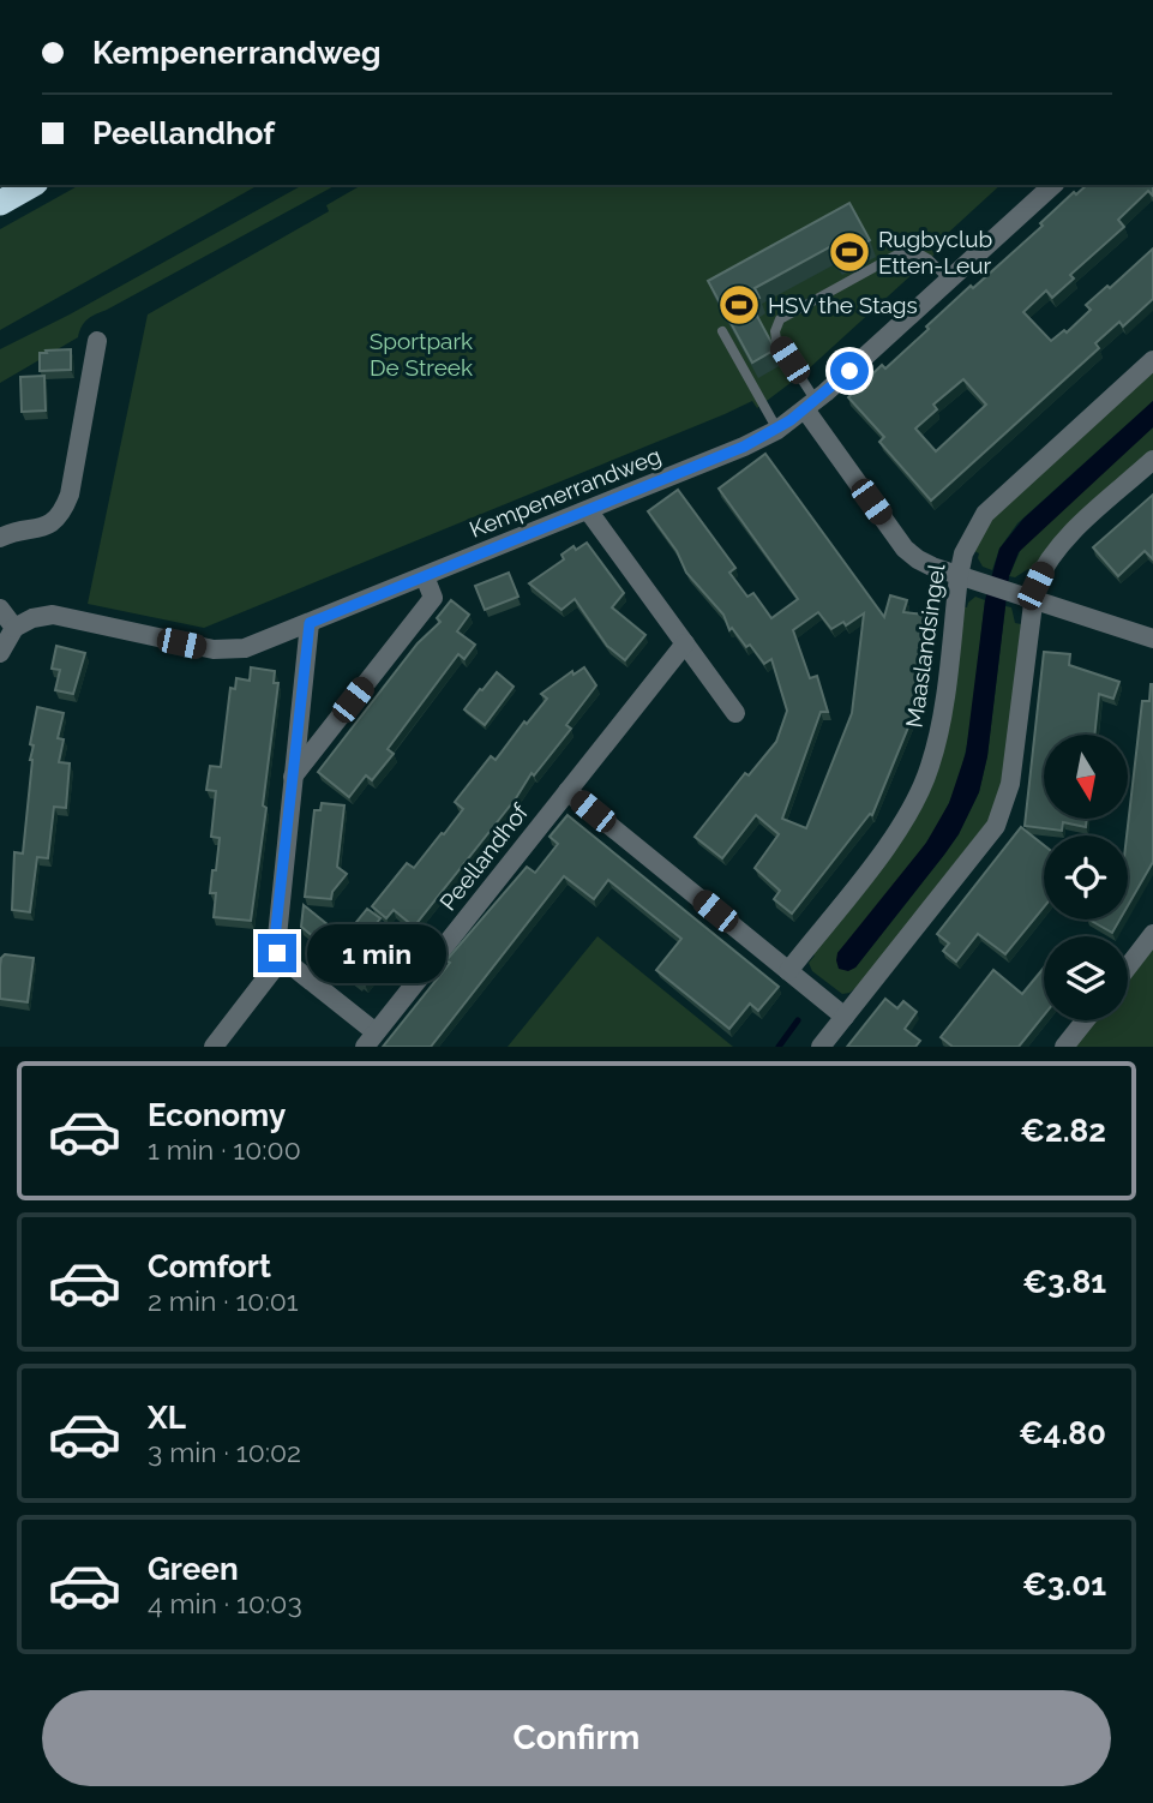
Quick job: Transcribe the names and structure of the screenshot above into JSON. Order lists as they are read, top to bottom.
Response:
{
  "streets": {
    "street": ["Kempenerrandweg", "Maaslandsingel", "Peellandhof"]
  },
  "parks": ["Sportpark De Streek"],
  "places": {
    "sports": ["Rugbyclub Etten-Leur", "HSV the Stags"]
  },
  "north": "bottom",
  "page": {
    "banner": ["Kempenerrandweg", "Peellandhof"],
    "bubble": "1 min",
    "list": [
      {
        "name": "Economy",
        "note": "1 min · 10:00",
        "value": "€2.82"
      },
      {
        "name": "Comfort",
        "note": "2 min · 10:01",
        "value": "€3.81"
      },
      {
        "name": "XL",
        "note": "3 min · 10:02",
        "value": "€4.80"
      },
      {
        "name": "Green",
        "note": "4 min · 10:03",
        "value": "€3.01"
      }
    ],
    "buttons": "Confirm"
  }
}
